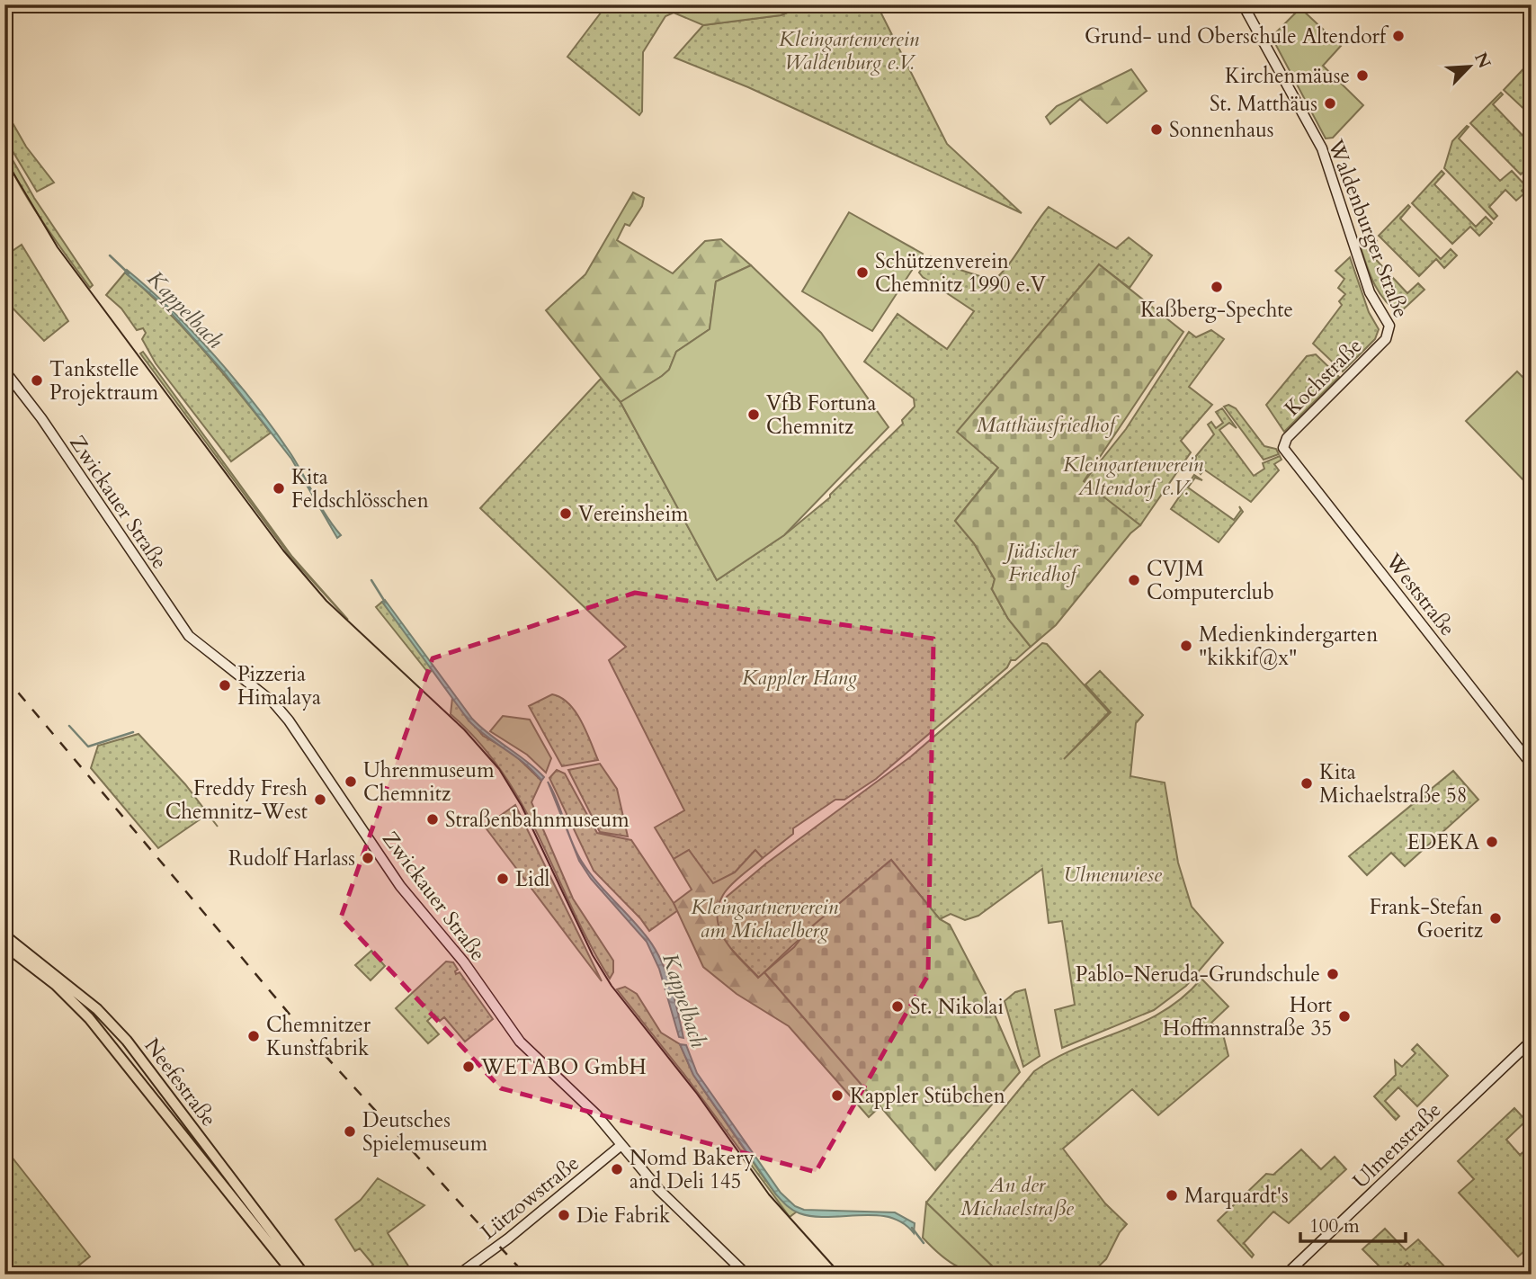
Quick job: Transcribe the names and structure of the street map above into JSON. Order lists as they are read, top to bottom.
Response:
{
  "streets": {
    "main road": ["Neefestraße"],
    "street": [
      "Waldenburger Straße",
      "Kochstraße",
      "Zwickauer Straße",
      "Weststraße",
      "Ulmenstraße",
      "Lützowstraße"
    ]
  },
  "crossings": [
    ["Waldenburger Straße", "Kochstraße"],
    ["Kochstraße", "Weststraße"],
    ["Zwickauer Straße", "Lützowstraße"]
  ],
  "water": ["Kappelbach"],
  "parks": [
    "Kleingartenverein Waldenburg e.V.",
    "Matthäusfriedhof",
    "Kleingartenverein Altendorf e.V.",
    "Jüdischer Friedhof",
    "Kappler Hang",
    "Ulmenwiese",
    "Kleingartnerverein am Michaelberg",
    "An der Michaelstraße"
  ],
  "places": [
    "Grund- und Oberschule Altendorf",
    "Kirchenmäuse",
    "St. Matthäus",
    "Sonnenhaus",
    "Schützenverein Chemnitz 1990 e.V",
    "Kaßberg-Spechte",
    "Tankstelle Projektraum",
    "VfB Fortuna Chemnitz",
    "Kita Feldschlösschen",
    "Vereinsheim",
    "CVJM Computerclub",
    "Medienkindergarten \"kikkif@x\"",
    "Pizzeria Himalaya",
    "Uhrenmuseum Chemnitz",
    "Kita Michaelstraße 58",
    "Freddy Fresh Chemnitz-West",
    "Straßenbahnmuseum",
    "EDEKA",
    "Rudolf Harlass",
    "Lidl",
    "Frank-Stefan Goeritz",
    "Pablo-Neruda-Grundschule",
    "St. Nikolai",
    "Hort Hoffmannstraße 35",
    "Chemnitzer Kunstfabrik",
    "WETABO GmbH",
    "Kappler Stübchen",
    "Deutsches Spielemuseum",
    "Nomd Bakery and Deli 145",
    "Marquardt's",
    "Die Fabrik"
  ],
  "scale_bar": "100 m",
  "north": "top right"
}
